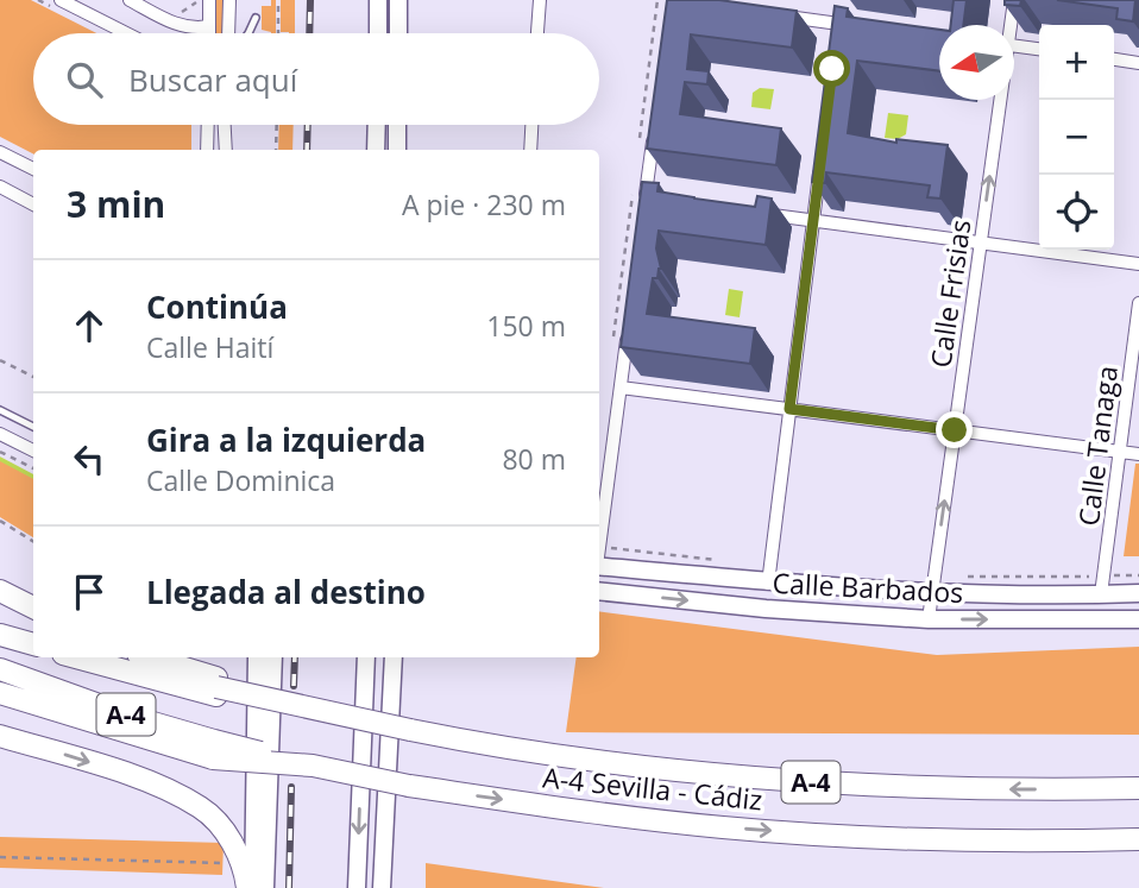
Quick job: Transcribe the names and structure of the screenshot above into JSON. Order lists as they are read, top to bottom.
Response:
{
  "streets": {
    "highway": ["A-4", "A-4 Sevilla - Cádiz"],
    "street": ["Calle Frisias", "Calle Tanaga", "Calle Barbados"]
  },
  "crossings": [
    ["Calle Frisias", "Calle Barbados"],
    ["Calle Tanaga", "Calle Barbados"],
    ["A-4", "A-4 Sevilla - Cádiz"]
  ],
  "one_way": ["Calle Frisias"],
  "north": "left",
  "page": {
    "map_buttons": ["+", "−"],
    "search": "Buscar aquí",
    "heading": ["3 min", "A pie · 230 m"],
    "list": [
      ["Continúa", "Calle Haití", "150 m"],
      ["Gira a la izquierda", "Calle Dominica", "80 m"],
      "Llegada al destino"
    ]
  }
}
